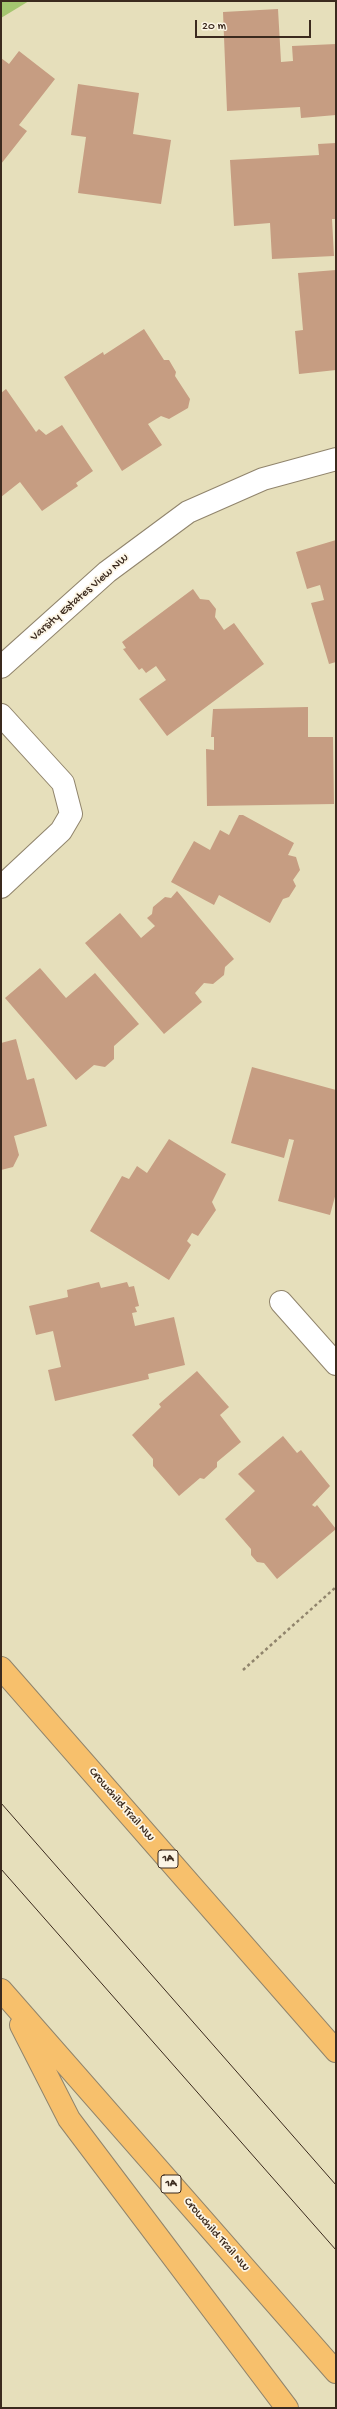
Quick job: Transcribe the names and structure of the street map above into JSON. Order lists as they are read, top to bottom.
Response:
{
  "streets": {
    "highway": ["Crowchild Trail NW", "1A"],
    "street": ["Varsity Estates View NW"]
  },
  "scale_bar": "20 m"
}
